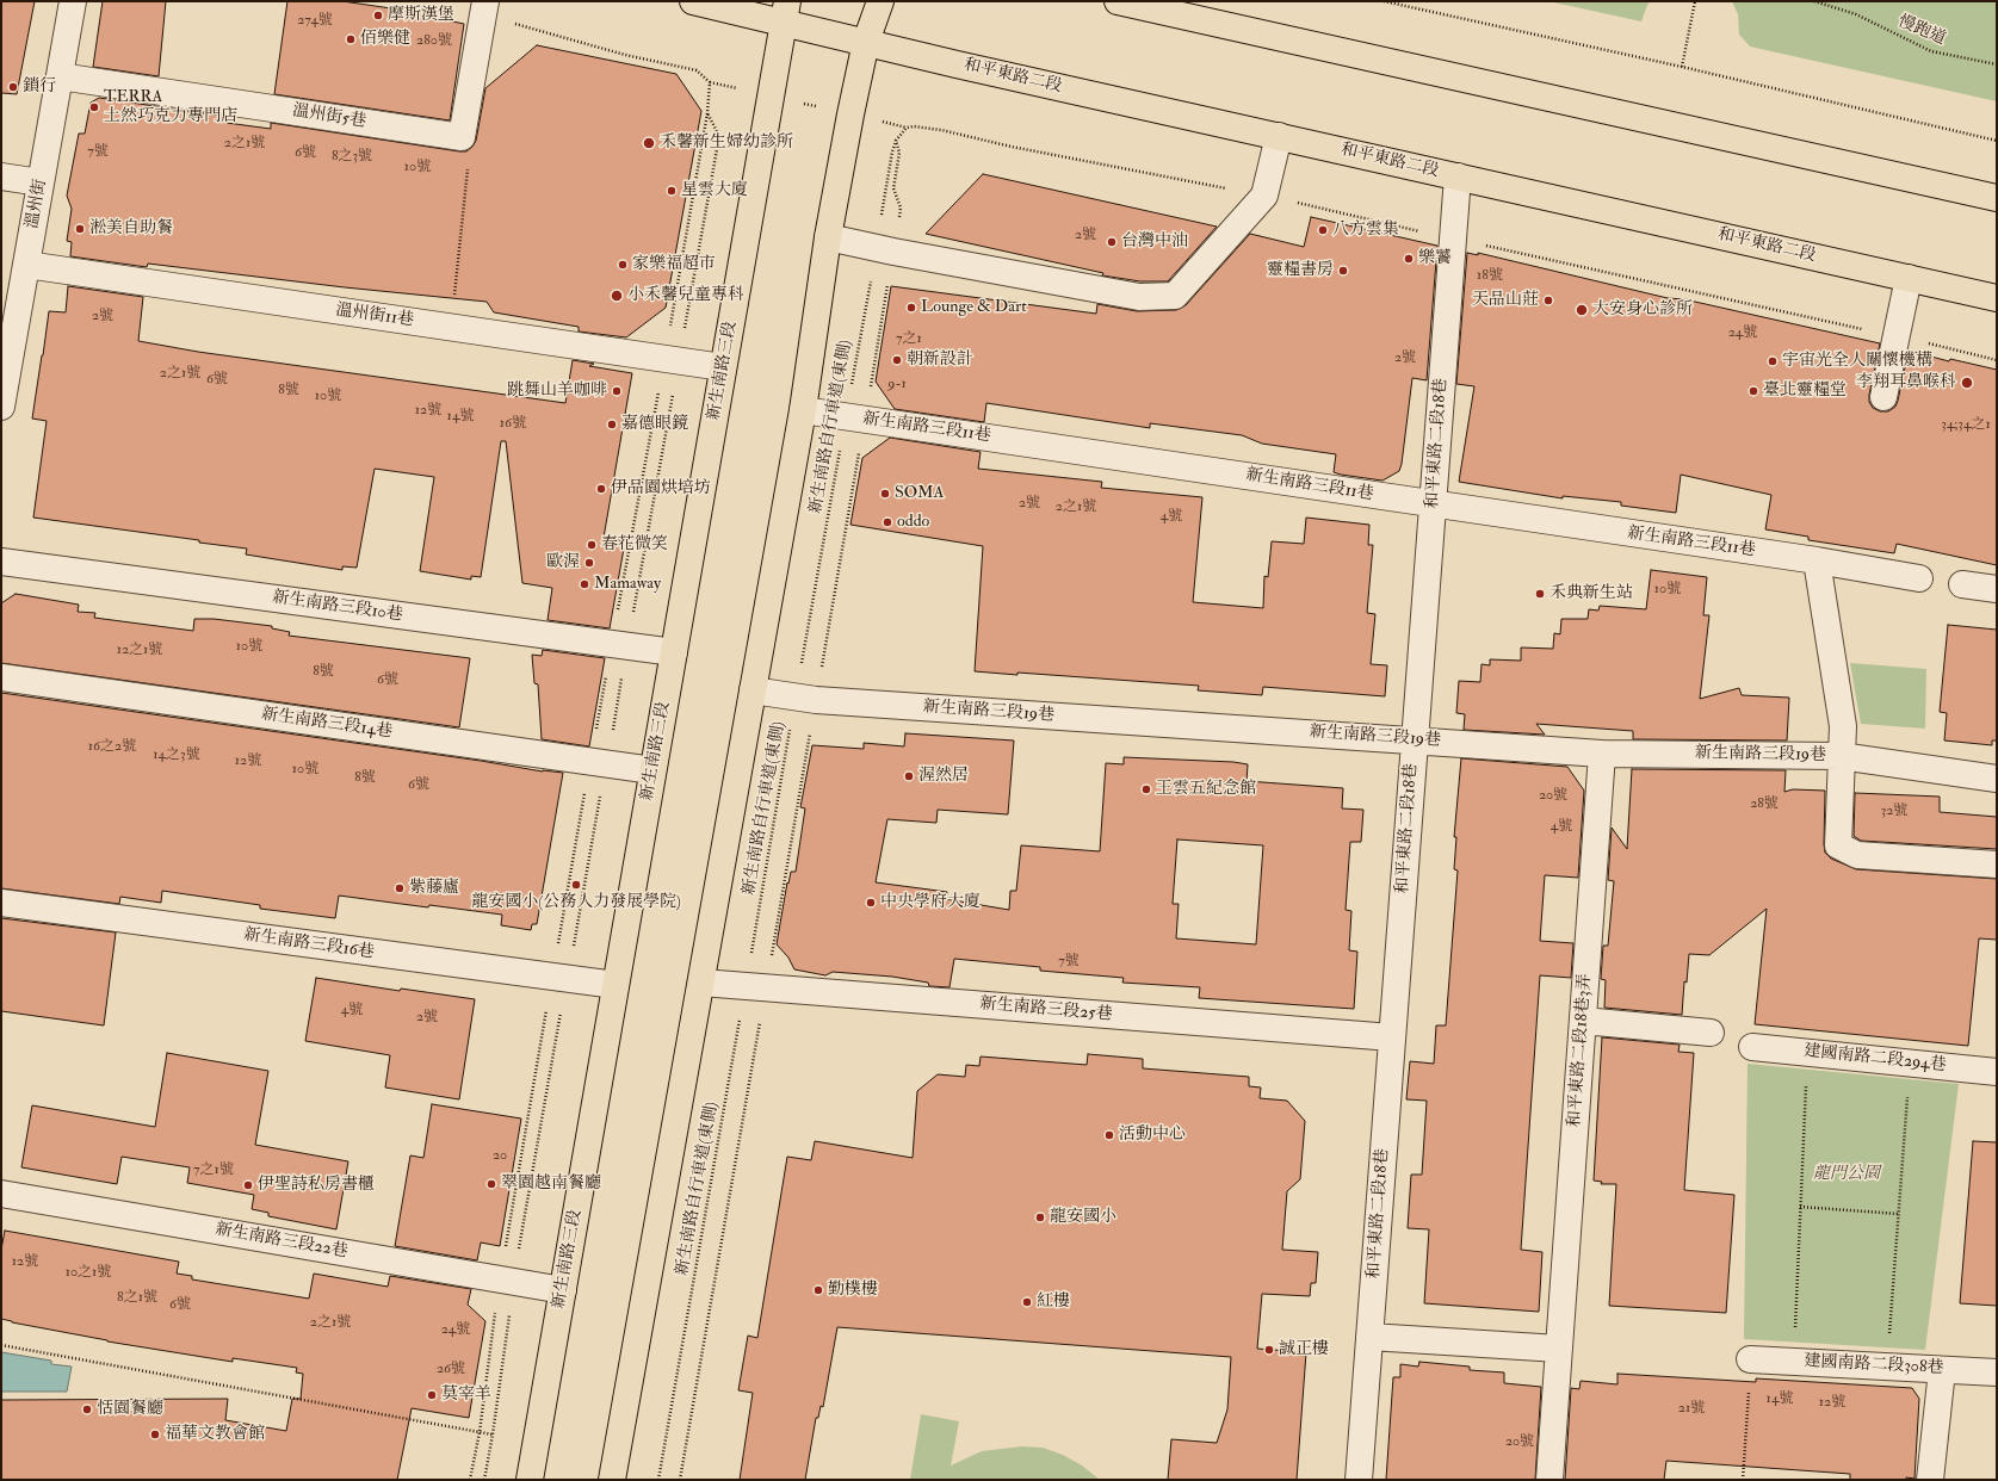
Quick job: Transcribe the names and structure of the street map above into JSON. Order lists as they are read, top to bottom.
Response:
{
  "streets": {
    "main road": ["和平東路二段", "新生南路三段"],
    "street": [
      "溫州街5巷",
      "溫州街",
      "溫州街11巷",
      "新生南路三段11巷",
      "和平東路二段18巷",
      "新生南路三段10巷",
      "新生南路三段19巷",
      "新生南路三段14巷",
      "新生南路三段16巷",
      "新生南路三段25巷",
      "和平東路二段18巷3弄",
      "建國南路二段294巷",
      "新生南路三段22巷",
      "建國南路二段308巷"
    ],
    "path": ["慢跑道", "新生南路自行車道(東側)"]
  },
  "crossings": [
    ["和平東路二段", "新生南路三段"],
    ["和平東路二段", "和平東路二段18巷"],
    ["溫州街5巷", "溫州街"],
    ["溫州街", "溫州街11巷"],
    ["溫州街11巷", "新生南路三段"],
    ["新生南路三段", "新生南路三段10巷"],
    ["新生南路三段", "新生南路三段14巷"],
    ["新生南路三段", "新生南路三段16巷"],
    ["新生南路三段", "新生南路三段22巷"],
    ["新生南路自行車道(東側)", "新生南路三段11巷"],
    ["新生南路自行車道(東側)", "新生南路三段19巷"],
    ["新生南路自行車道(東側)", "新生南路三段25巷"],
    ["新生南路三段11巷", "和平東路二段18巷"],
    ["和平東路二段18巷", "新生南路三段19巷"],
    ["和平東路二段18巷", "新生南路三段25巷"],
    ["新生南路三段19巷", "和平東路二段18巷3弄"]
  ],
  "parks": ["龍門公園"],
  "places": [
    "摩斯漢堡",
    "佰樂健",
    "鎖行",
    "TERRA 土然巧克力專門店",
    "禾馨新生婦幼診所",
    "星雲大廈",
    "淞美自助餐",
    "八方雲集",
    "台灣中油",
    "樂饕",
    "家樂福超市",
    "靈糧書房",
    "小禾馨兒童專科",
    "天品山莊",
    "Lounge & Dart",
    "大安身心診所",
    "朝新設計",
    "宇宙光全人關懷機構",
    "李翔耳鼻喉科",
    "跳舞山羊咖啡",
    "臺北靈糧堂",
    "嘉德眼鏡",
    "伊品園烘培坊",
    "SOMA",
    "oddo",
    "春花微笑",
    "歐渥",
    "Mamaway",
    "禾典新生站",
    "渥然居",
    "王雲五紀念館",
    "龍安國小(公務人力發展學院)",
    "紫藤廬",
    "中央學府大廈",
    "活動中心",
    "翠園越南餐廳",
    "伊聖詩私房書櫃",
    "龍安國小",
    "勤樸樓",
    "紅樓",
    "誠正樓",
    "莫宰羊",
    "恬園餐廳",
    "福華文教會館"
  ],
  "house_numbers": [
    "274號",
    "280號",
    "2之1號",
    "7號",
    "6號",
    "8之3號",
    "10號",
    "2號",
    "18號",
    "2號",
    "24號",
    "7之1",
    "2號",
    "2之1號",
    "6號",
    "9-1",
    "8號",
    "10號",
    "12號",
    "14號",
    "16號",
    "34;34之1",
    "2號",
    "2之1號",
    "4號",
    "10號",
    "10號",
    "12之1號",
    "8號",
    "6號",
    "16之2號",
    "14之3號",
    "12號",
    "10號",
    "8號",
    "6號",
    "20號",
    "28號",
    "32號",
    "4號",
    "7號",
    "4號",
    "2號",
    "20",
    "7之1號",
    "12號",
    "10之1號",
    "8之1號",
    "6號",
    "2之1號",
    "24號",
    "26號",
    "14號",
    "12號",
    "21號",
    "20號"
  ]
}
